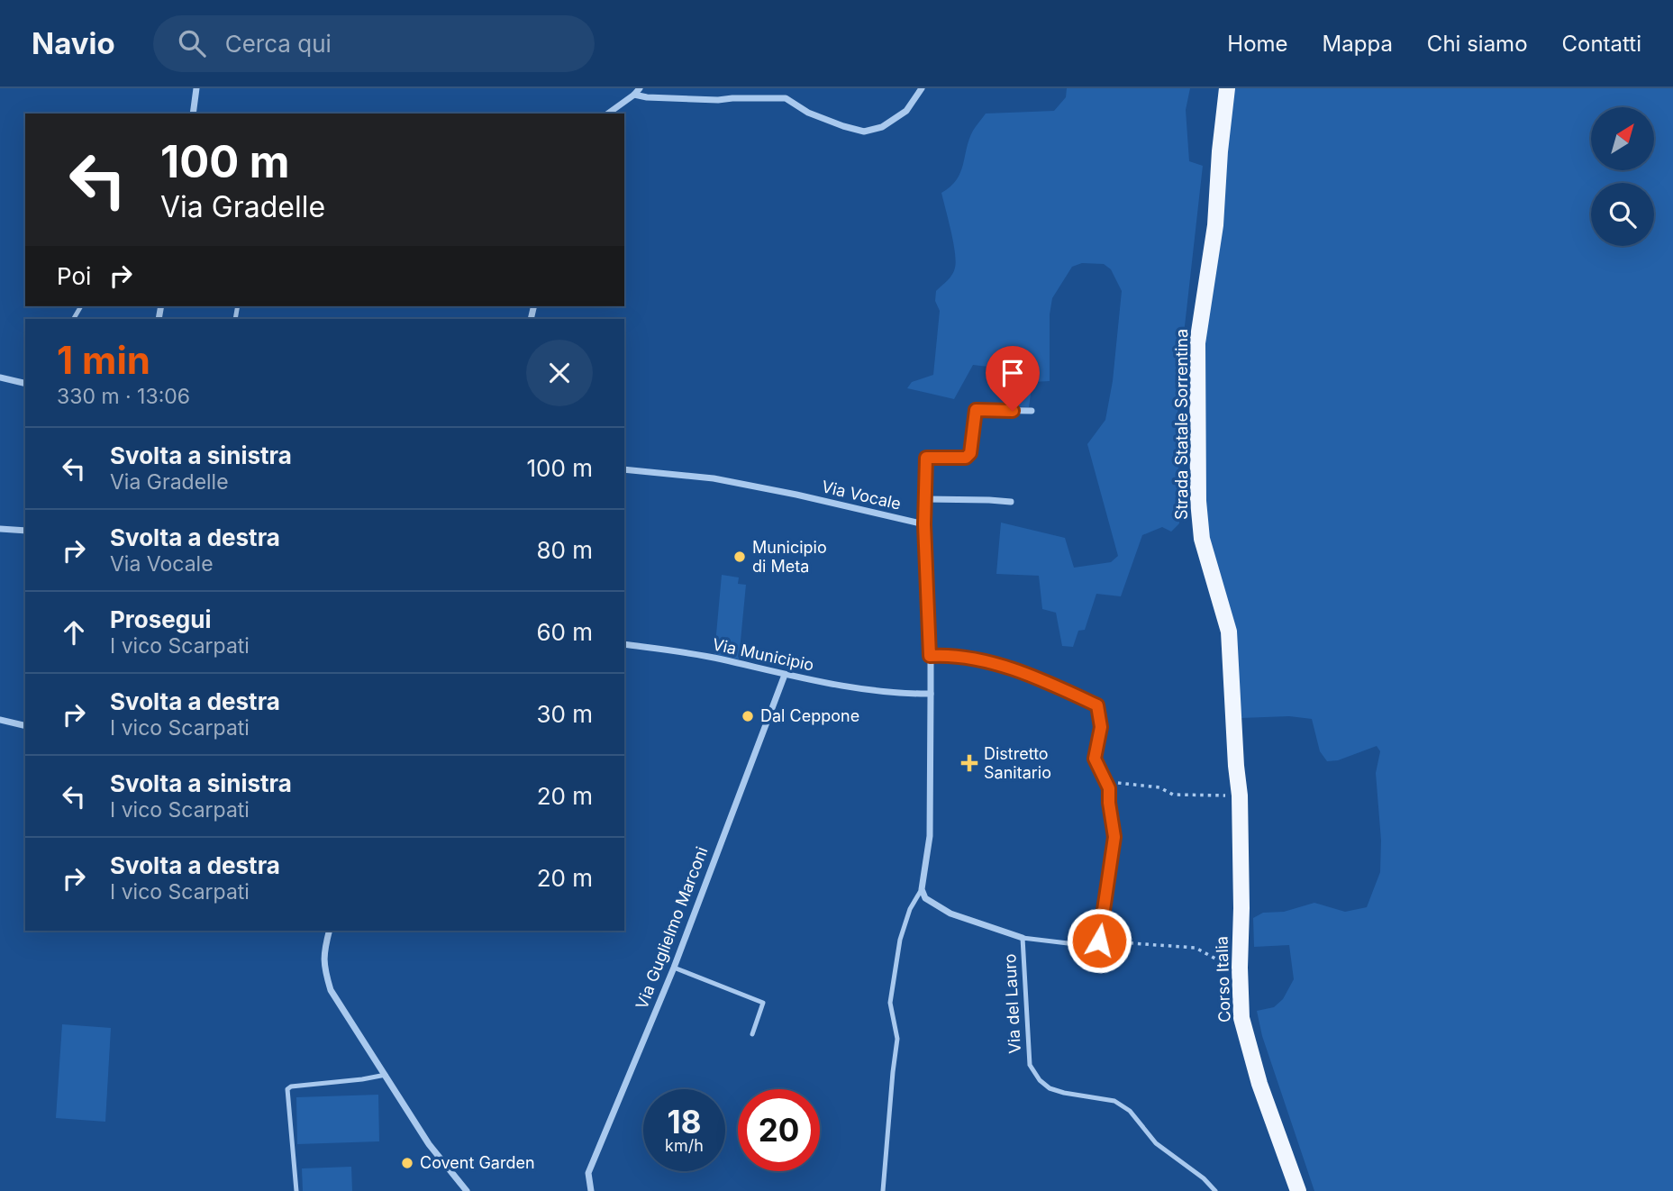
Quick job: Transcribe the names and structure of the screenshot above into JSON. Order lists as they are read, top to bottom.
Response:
{
  "streets": {
    "main road": ["Strada Statale Sorrentina", "Corso Italia"],
    "street": [
      "Via Vocale",
      "Via Municipio",
      "Via Guglielmo Marconi",
      "Via del Lauro"
    ]
  },
  "crossings": [
    ["Strada Statale Sorrentina", "Corso Italia"],
    ["Via Municipio", "Via Guglielmo Marconi"]
  ],
  "places": {
    "other": ["Municipio di Meta", "Dal Ceppone", "Covent Garden"],
    "health": ["Distretto Sanitario"]
  },
  "north": "top right",
  "page": {
    "header": "Navio",
    "search": "Cerca qui",
    "nav": [
      "Home",
      "Mappa",
      "Chi siamo",
      "Contatti"
    ],
    "turn": ["100 m", "Via Gradelle"],
    "then": "Poi",
    "heading": ["1 min", "330 m · 13:06"],
    "list": [
      {
        "name": "Svolta a sinistra",
        "note": "Via Gradelle",
        "value": "100 m"
      },
      {
        "name": "Svolta a destra",
        "note": "Via Vocale",
        "value": "80 m"
      },
      {
        "name": "Prosegui",
        "note": "I vico Scarpati",
        "value": "60 m"
      },
      {
        "name": "Svolta a destra",
        "note": "I vico Scarpati",
        "value": "30 m"
      },
      {
        "name": "Svolta a sinistra",
        "note": "I vico Scarpati",
        "value": "20 m"
      },
      {
        "name": "Svolta a destra",
        "note": "I vico Scarpati",
        "value": "20 m"
      }
    ],
    "speed": "18 km/h",
    "limit": "20"
  }
}
